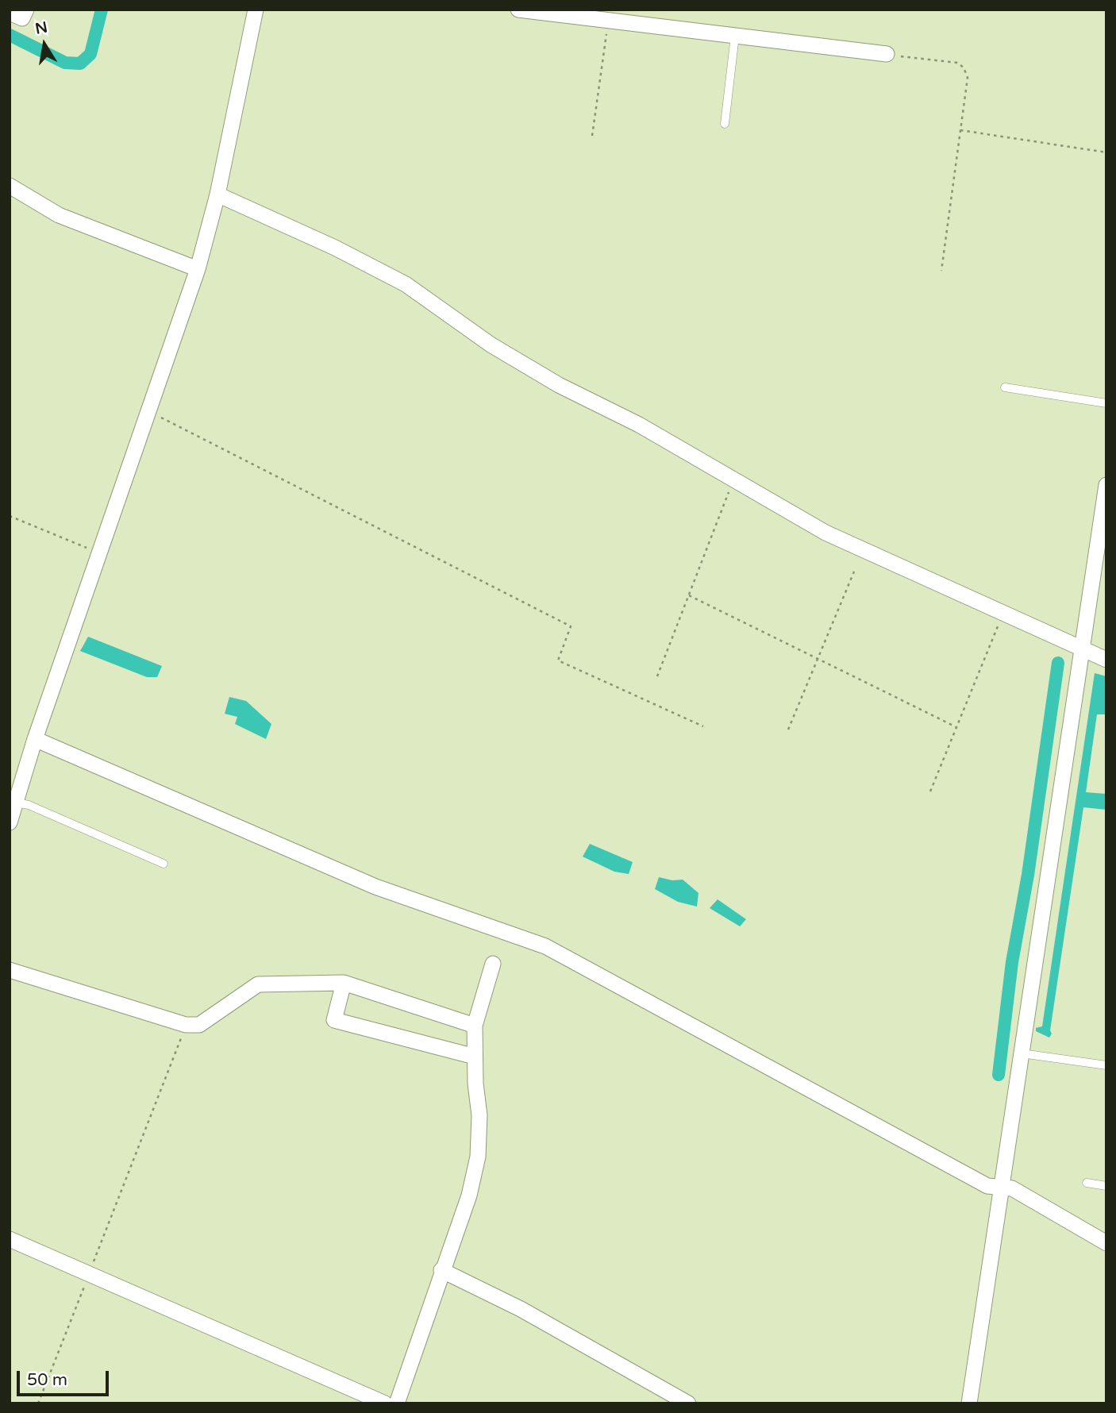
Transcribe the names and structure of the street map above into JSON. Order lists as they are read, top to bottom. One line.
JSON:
{"scale_bar":"50 m","north":"top"}
